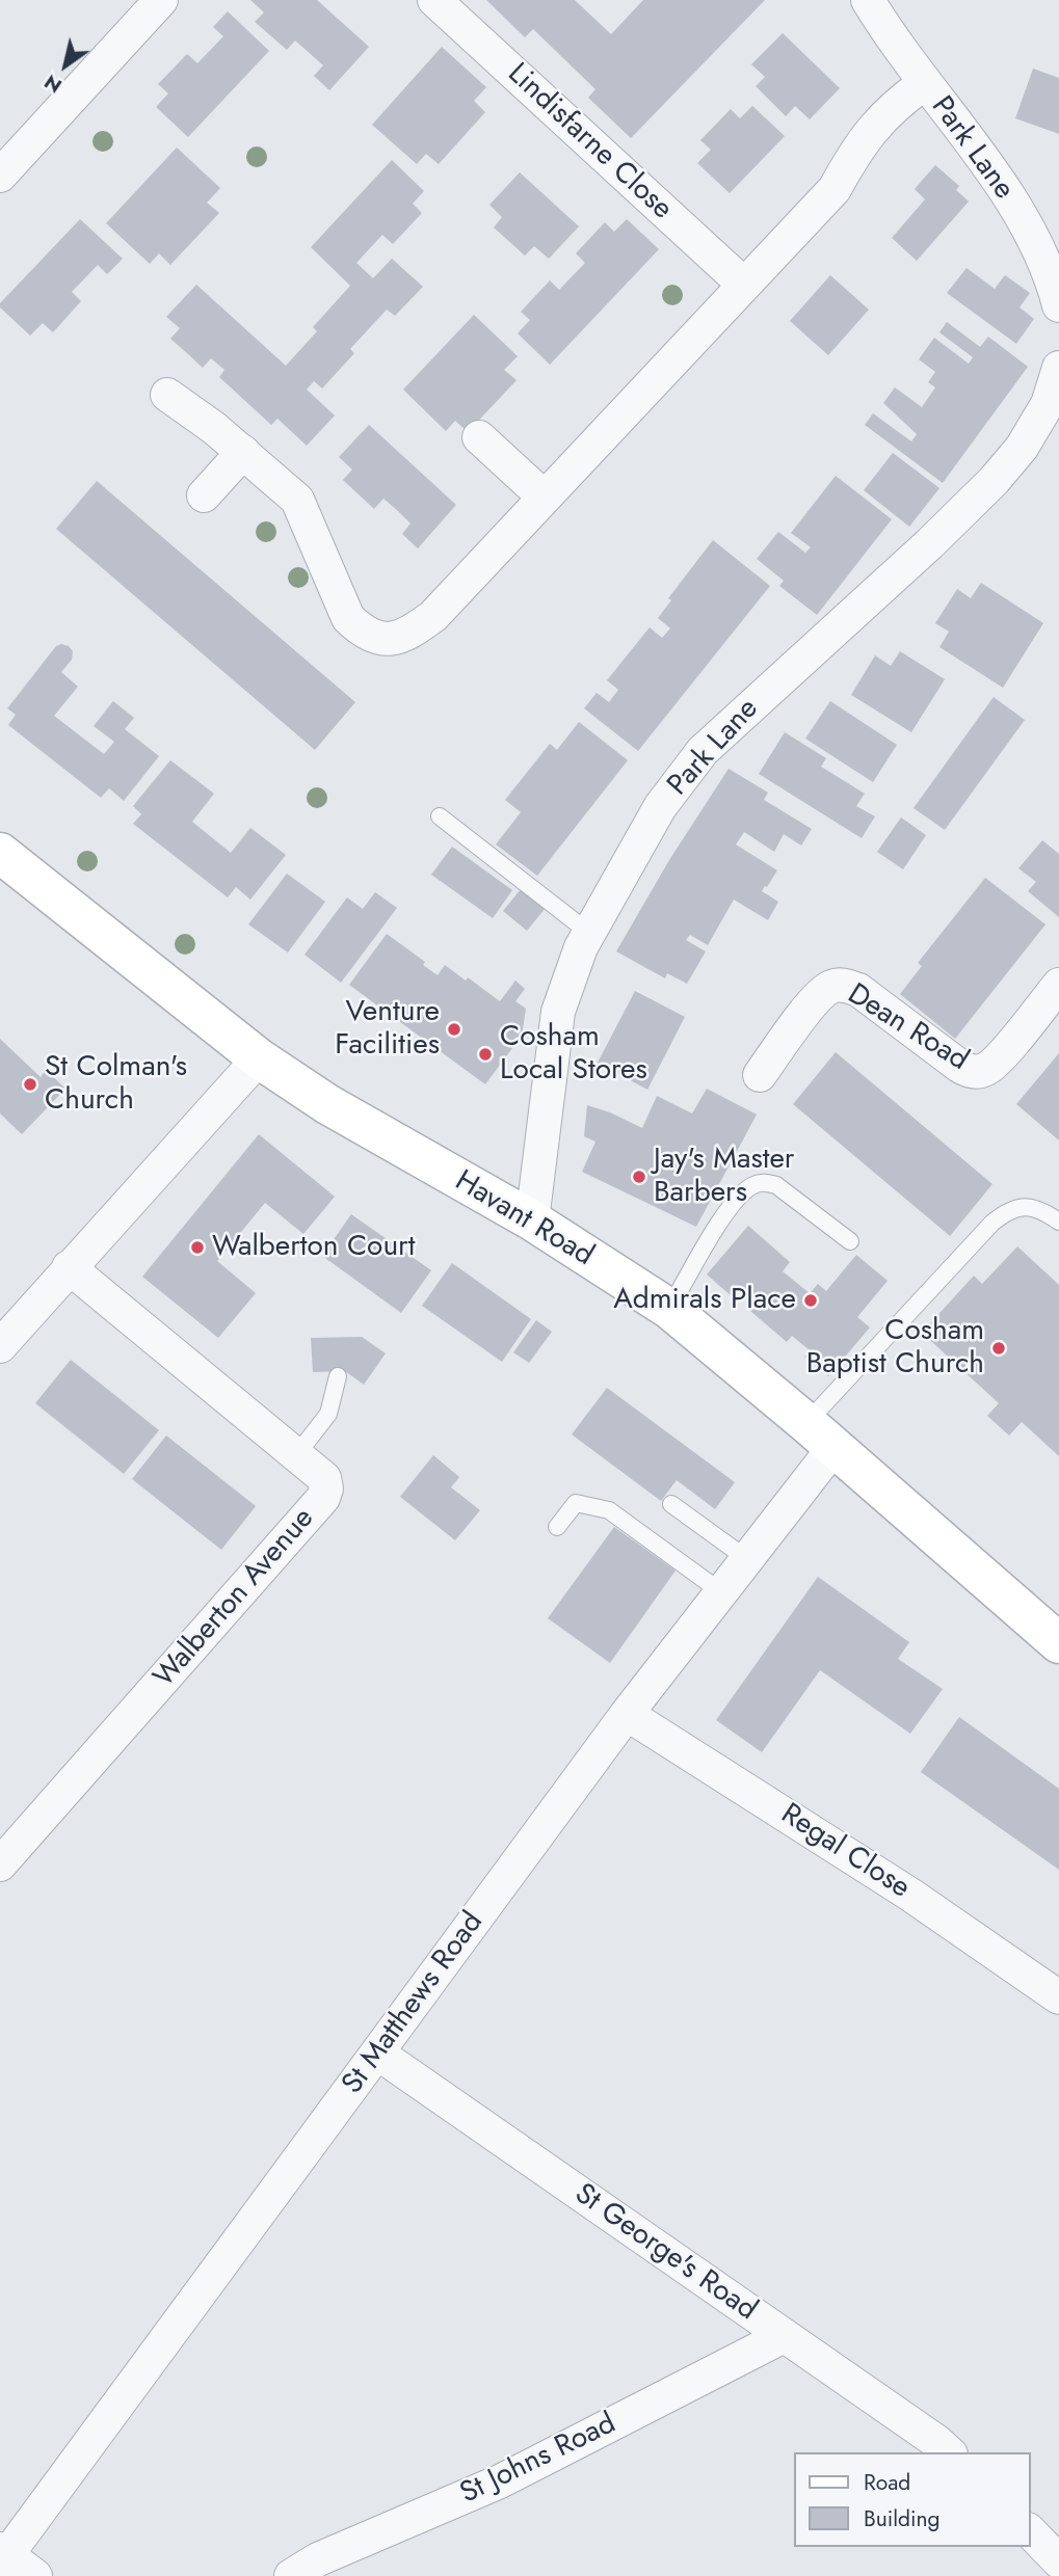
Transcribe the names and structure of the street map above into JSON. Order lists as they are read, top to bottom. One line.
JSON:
{"streets":{"street":["Lindisfarne Close","Park Lane","Dean Road","Havant Road","Walberton Avenue","Regal Close","St Matthews Road","St George's Road","St Johns Road"]},"crossings":[["Park Lane","Havant Road"],["Havant Road","St Matthews Road"],["Regal Close","St Matthews Road"],["St Matthews Road","St George's Road"],["St George's Road","St Johns Road"]],"places":["Venture Facilities","Cosham Local Stores","St Colman's Church","Jay's Master Barbers","Walberton Court","Admirals Place","Cosham Baptist Church"],"legend":["Road","Building"],"north":"bottom left"}
